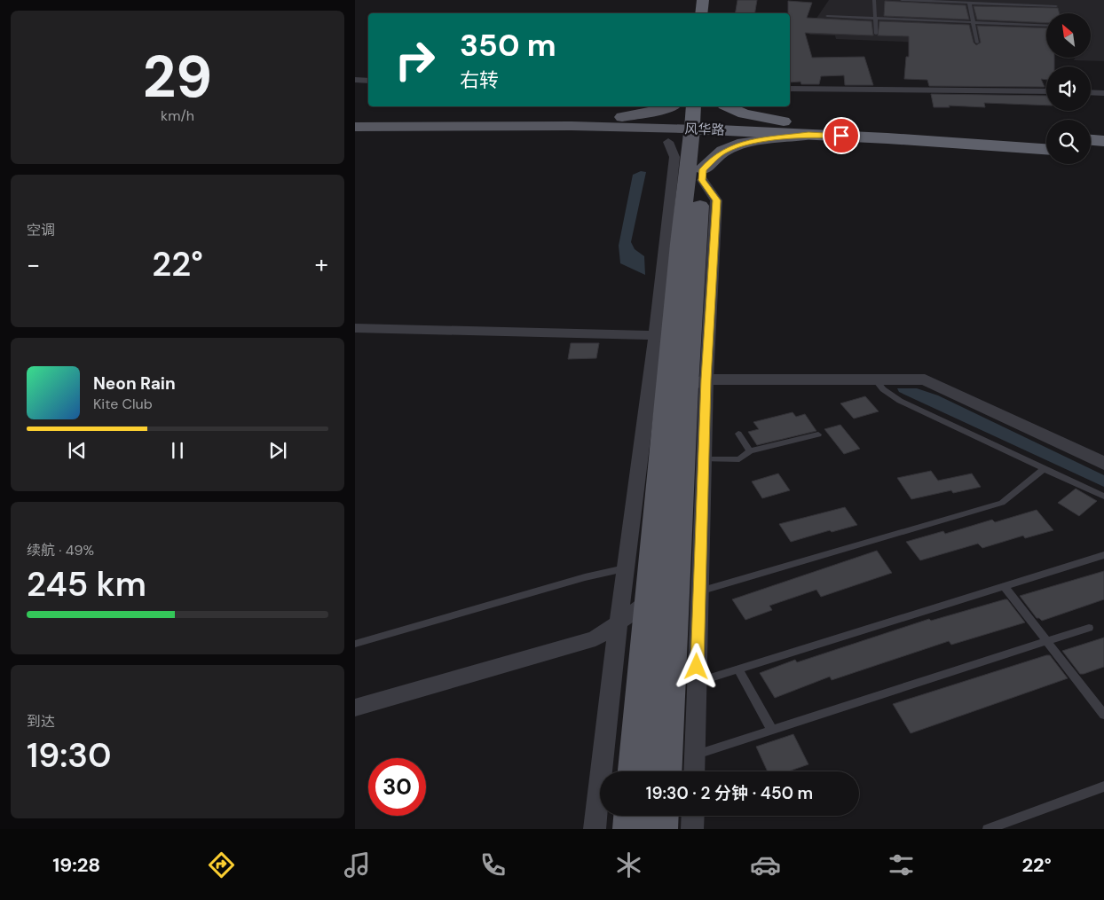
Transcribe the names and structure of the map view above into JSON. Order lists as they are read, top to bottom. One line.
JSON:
{"streets":{"highway":["风华路"]},"north":"top left","page":{"tile":[["29","km/h"],"空调",["续航 · 49%","245 km"],["到达","19:30"]],"turn":["350 m","右转"],"heat":["−","22°","+"],"song":["Neon Rain","Kite Club"],"limit":"30","trip":"19:30 · 2 分钟 · 450 m","tabs":["19:28","22°"]}}
